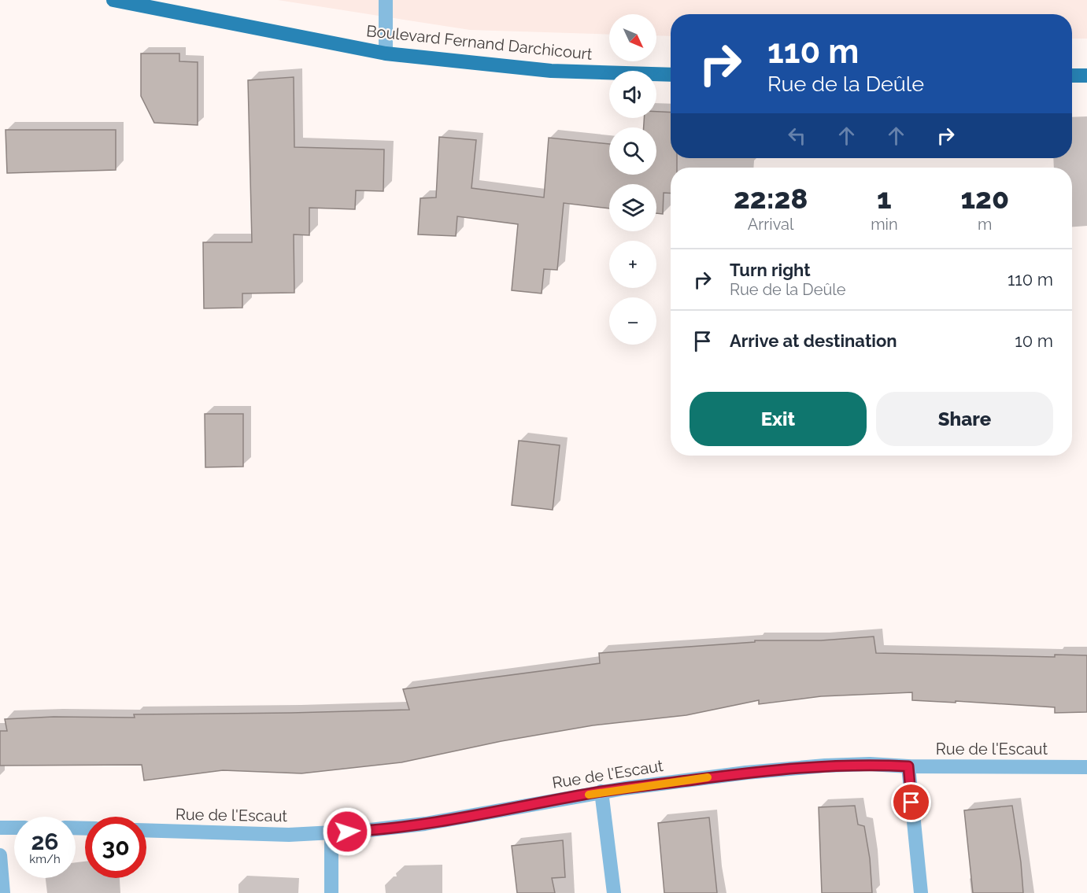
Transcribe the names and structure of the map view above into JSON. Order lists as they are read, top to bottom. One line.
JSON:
{"streets":{"main road":["Boulevard Fernand Darchicourt"],"street":["Rue de l'Escaut"]},"north":"bottom right","page":{"map_buttons":["+","−"],"turn":["110 m","Rue de la Deûle"],"eta":["22:28","Arrival","1","min","120","m"],"list":[{"name":"Turn right","note":"Rue de la Deûle","value":"110 m"},{"name":"Arrive at destination","value":"10 m"}],"buttons":["Exit","Share"],"speed":"26 km/h","limit":"30"}}
